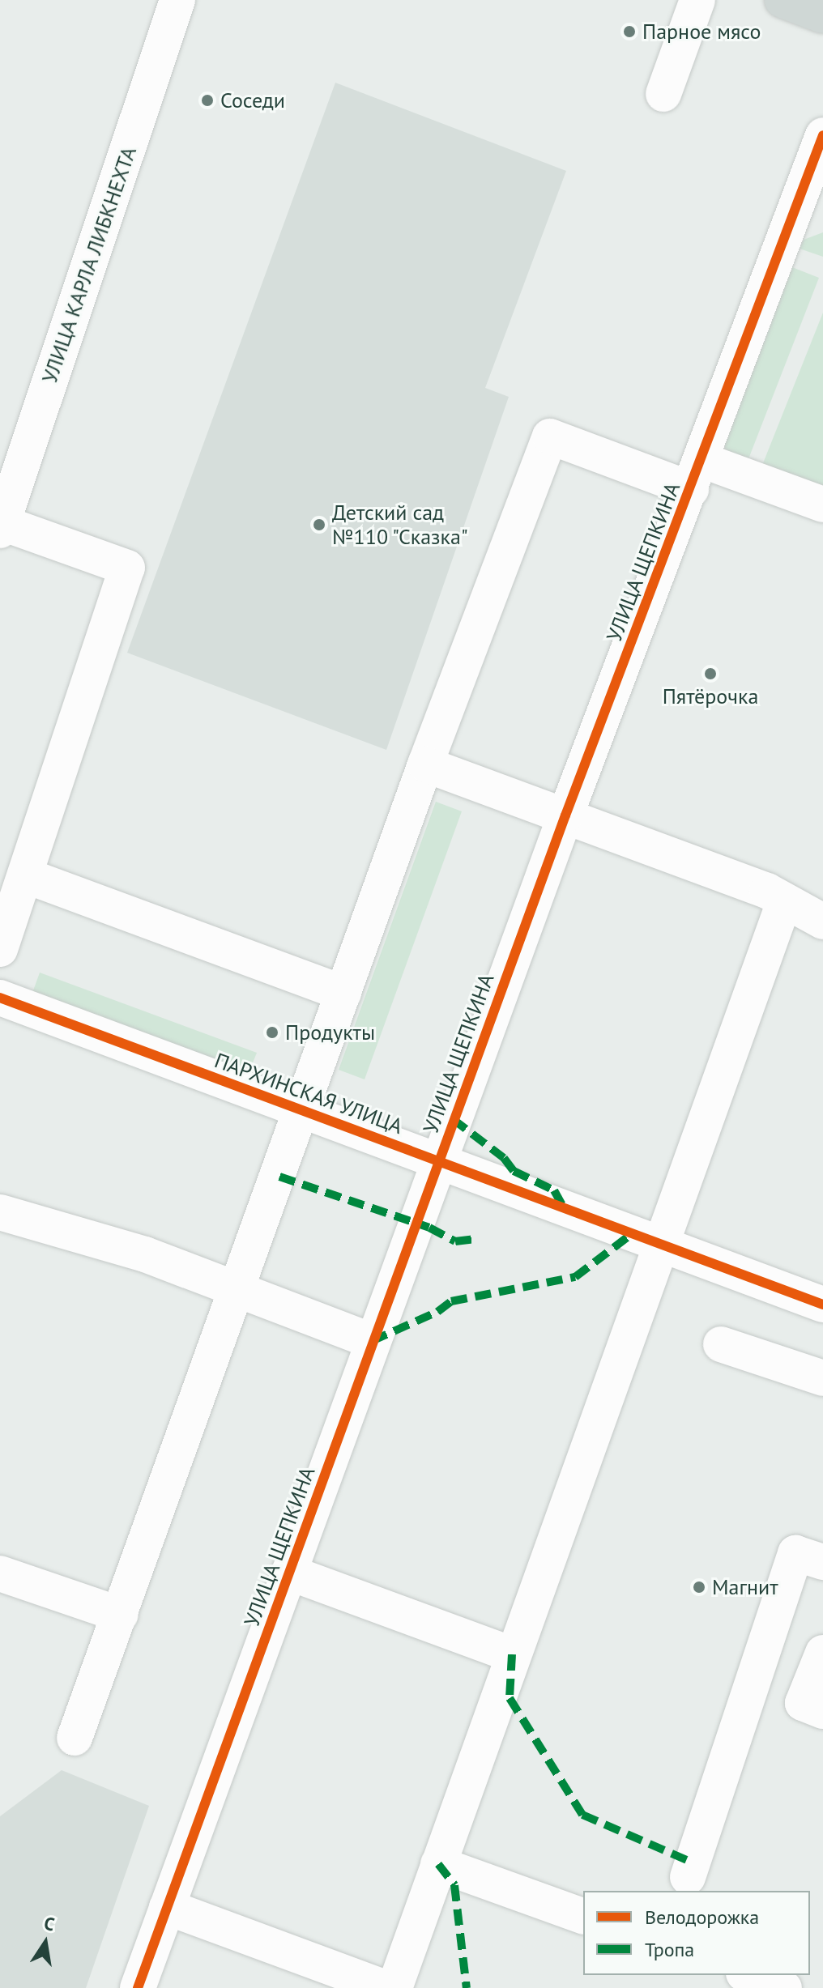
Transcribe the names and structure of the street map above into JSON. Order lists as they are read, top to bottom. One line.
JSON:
{"streets":{"street":["УЛИЦА КАРЛА ЛИБКНЕХТА","УЛИЦА ЩЕПКИНА","ПАРХИНСКАЯ УЛИЦА"]},"crossings":[["УЛИЦА ЩЕПКИНА","ПАРХИНСКАЯ УЛИЦА"]],"places":["Парное мясо","Соседи","Детский сад №110 \"Сказка\"","Пятёрочка","Продукты","Магнит"],"legend":["Велодорожка","Тропа"],"north":"top"}
